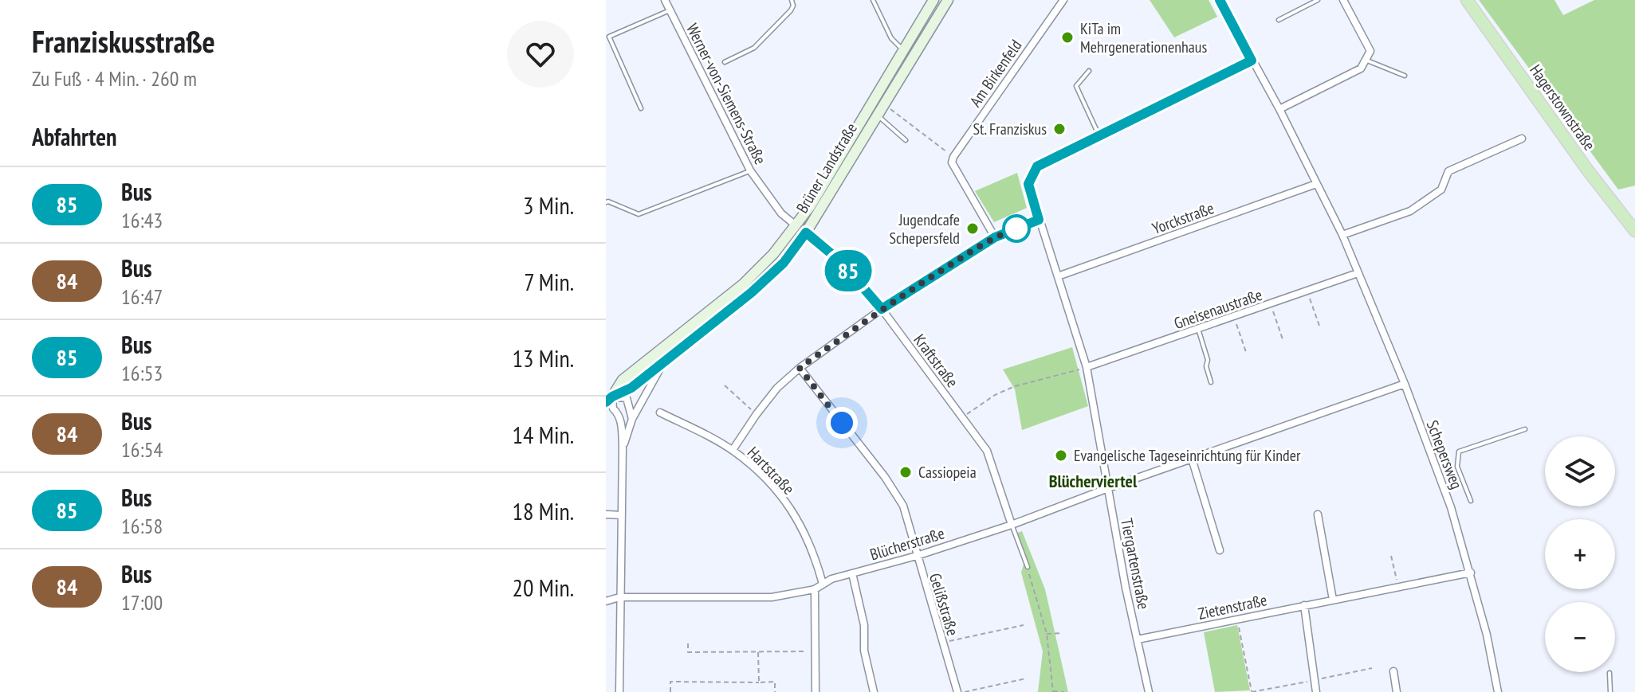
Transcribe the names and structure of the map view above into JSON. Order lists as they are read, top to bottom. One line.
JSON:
{"streets":{"main road":["Hagerstownstraße","Brüner Landstraße"],"street":["Am Birkenfeld","Werner-von-Siemens-Straße","Yorckstraße","Gneisenaustraße","Kraftstraße","Schepersweg","Hartstraße","Blücherstraße","Tiergartenstraße","Gelißstraße","Zietenstraße"]},"crossings":[["Werner-von-Siemens-Straße","Brüner Landstraße"],["Brüner Landstraße","Kraftstraße"],["Yorckstraße","Schepersweg"],["Yorckstraße","Tiergartenstraße"],["Gneisenaustraße","Schepersweg"],["Gneisenaustraße","Tiergartenstraße"],["Kraftstraße","Blücherstraße"],["Schepersweg","Blücherstraße"],["Schepersweg","Tiergartenstraße"],["Schepersweg","Zietenstraße"],["Hartstraße","Blücherstraße"],["Blücherstraße","Tiergartenstraße"],["Blücherstraße","Gelißstraße"],["Tiergartenstraße","Zietenstraße"]],"districts":["Blücherviertel"],"places":["KiTa im Mehrgenerationenhaus","St. Franziskus","Jugendcafe Schepersfeld","Evangelische Tageseinrichtung für Kinder","Cassiopeia"],"lines":["bus line 85"],"page":{"heading":[["Franziskusstraße","Zu Fuß · 4 Min. · 260 m"],"Abfahrten"],"on_map":"85","list":[{"mark":"85","name":"Bus","note":"16:43","value":"3 Min."},{"mark":"84","name":"Bus","note":"16:47","value":"7 Min."},{"mark":"85","name":"Bus","note":"16:53","value":"13 Min."},{"mark":"84","name":"Bus","note":"16:54","value":"14 Min."},{"mark":"85","name":"Bus","note":"16:58","value":"18 Min."},{"mark":"84","name":"Bus","note":"17:00","value":"20 Min."}],"map_buttons":["+","−"]}}
